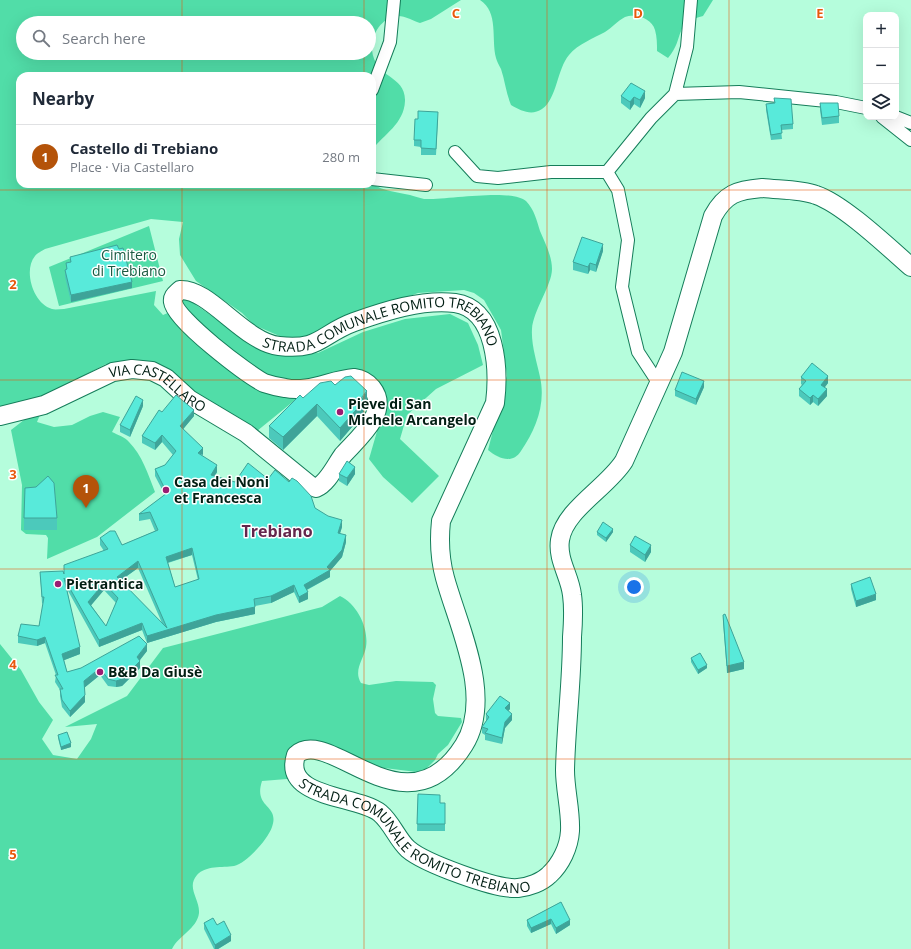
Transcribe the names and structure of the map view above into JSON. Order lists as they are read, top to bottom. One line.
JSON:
{"streets":{"street":["STRADA COMUNALE ROMITO TREBIANO","VIA CASTELLARO"]},"crossings":[["STRADA COMUNALE ROMITO TREBIANO","VIA CASTELLARO"]],"districts":["Trebiano"],"parks":["Cimitero di Trebiano"],"places":["Pieve di San Michele Arcangelo","Casa dei Noni et Francesca","Pietrantica","B&B Da Giusè"],"page":{"map_buttons":["+","−"],"search":"Search here","heading":"Nearby","list":[{"mark":"1","name":"Castello di Trebiano","note":"Place · Via Castellaro","value":"280 m"}],"pins":"1"},"grid":{"columns":["C","D","E"],"rows":["2","3","4","5"]}}
